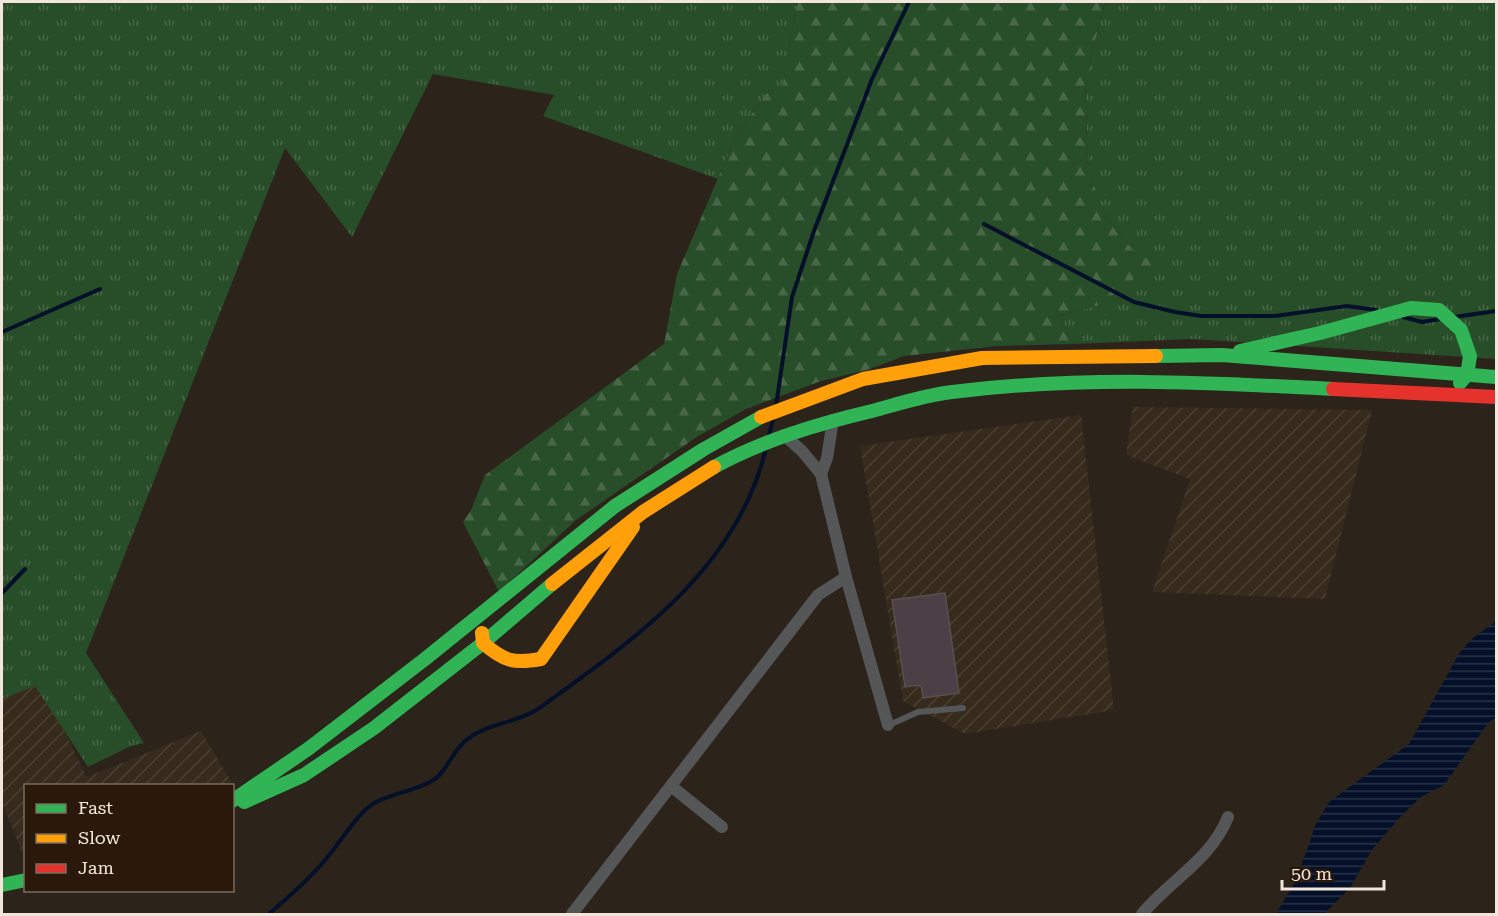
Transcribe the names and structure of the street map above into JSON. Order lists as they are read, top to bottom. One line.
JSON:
{"legend":["Fast","Slow","Jam"],"scale_bar":"50 m"}
